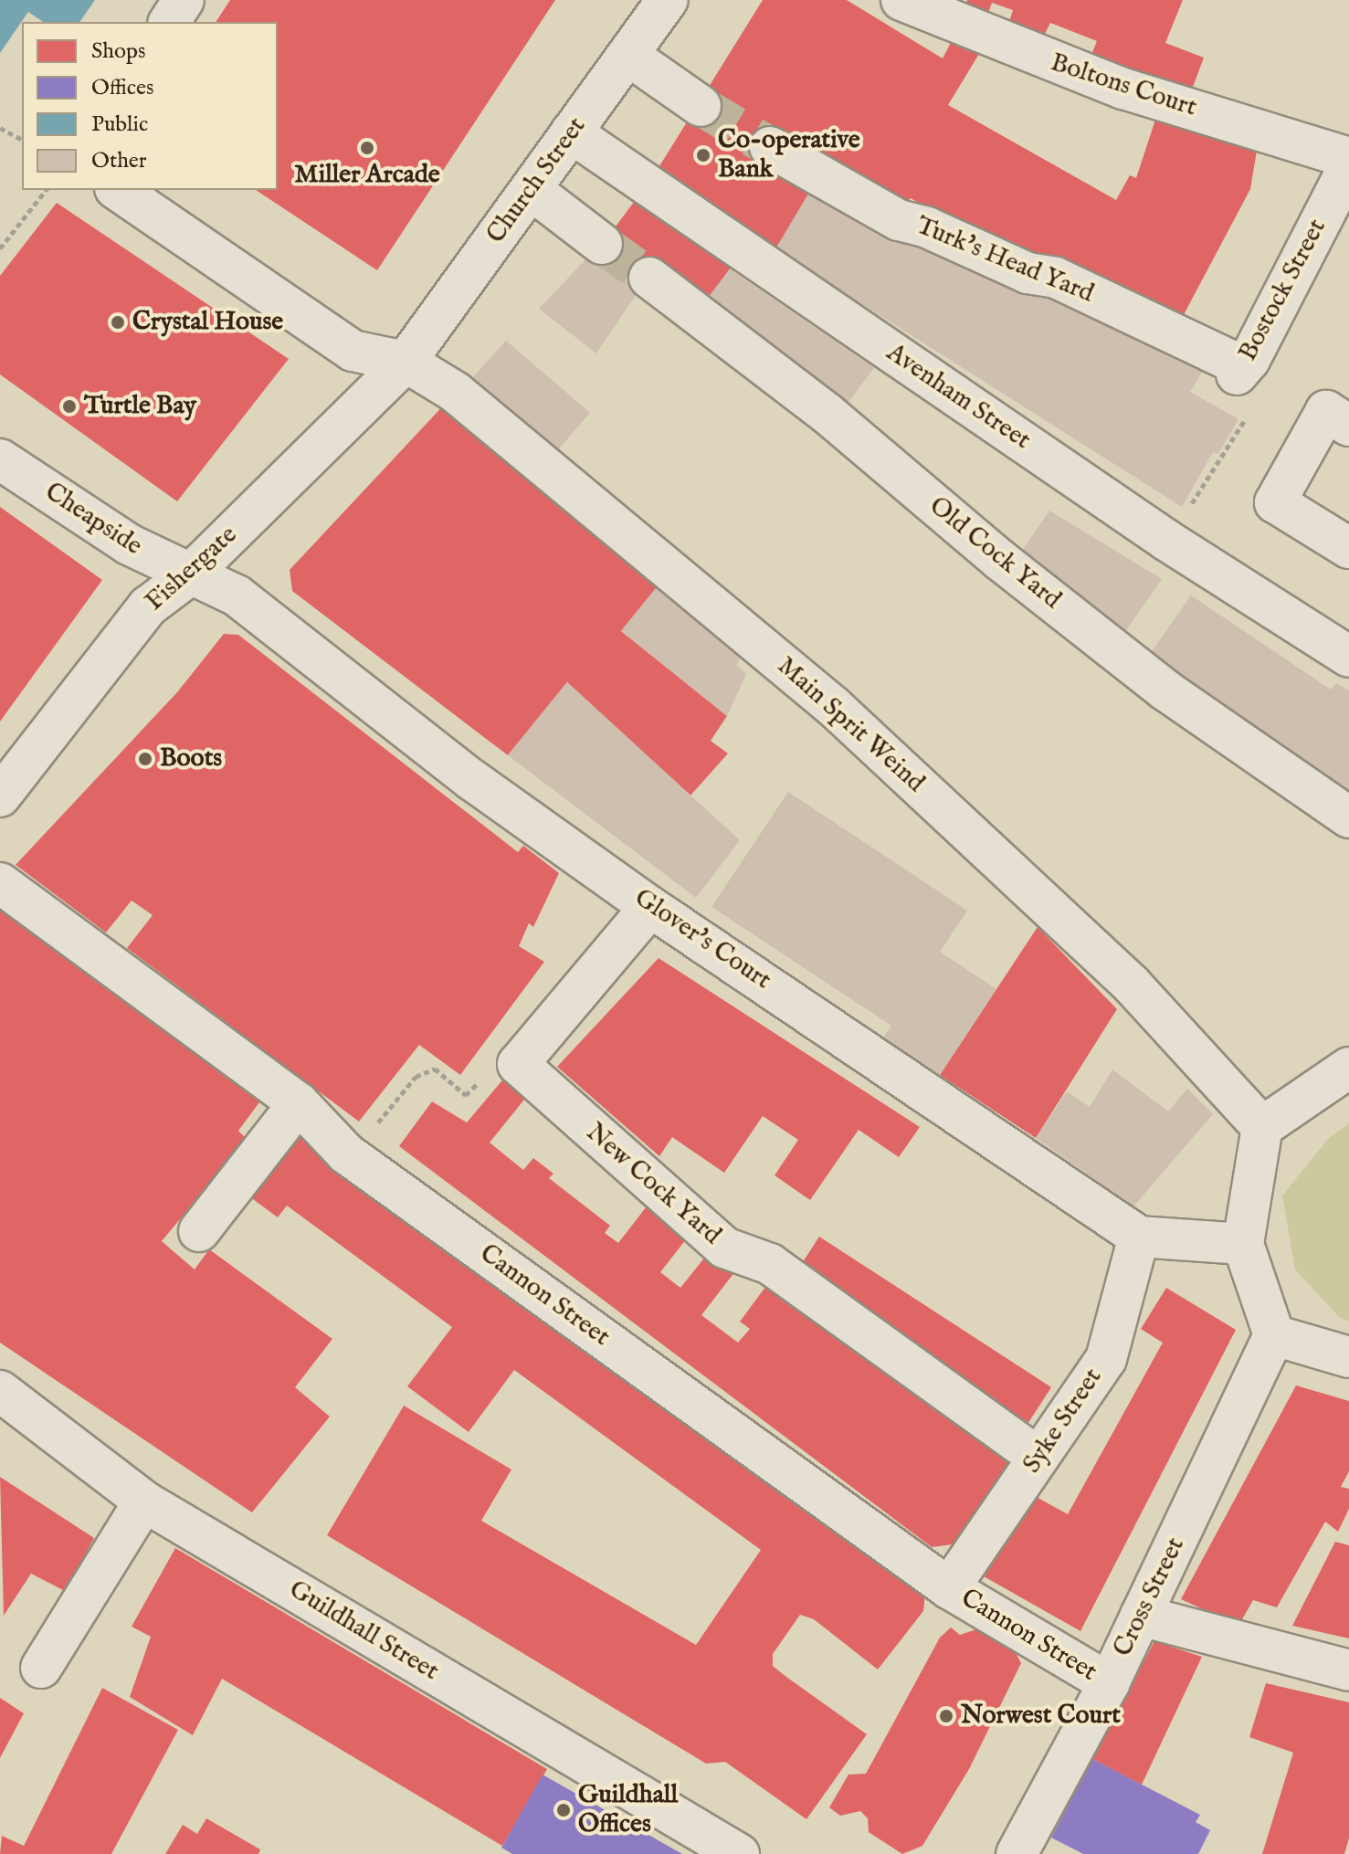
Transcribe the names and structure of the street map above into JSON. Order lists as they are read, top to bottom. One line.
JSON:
{"streets":{"street":["Boltons Court","Church Street","Turk's Head Yard","Bostock Street","Avenham Street","Cheapside","Old Cock Yard","Fishergate","Main Sprit Weind","Glover's Court","New Cock Yard","Cannon Street","Syke Street","Cross Street","Guildhall Street"]},"crossings":[["Church Street","Avenham Street"],["Church Street","Fishergate"],["Church Street","Main Sprit Weind"],["Turk's Head Yard","Bostock Street"],["Cheapside","Fishergate"],["Cheapside","Glover's Court"],["Fishergate","Main Sprit Weind"],["Fishergate","Glover's Court"],["Glover's Court","Syke Street"],["New Cock Yard","Syke Street"],["Cannon Street","Syke Street"],["Cannon Street","Cross Street"]],"places":["Miller Arcade","Co-operative Bank","Crystal House","Turtle Bay","Boots","Norwest Court","Guildhall Offices"],"legend":["Shops","Offices","Public","Other"]}
